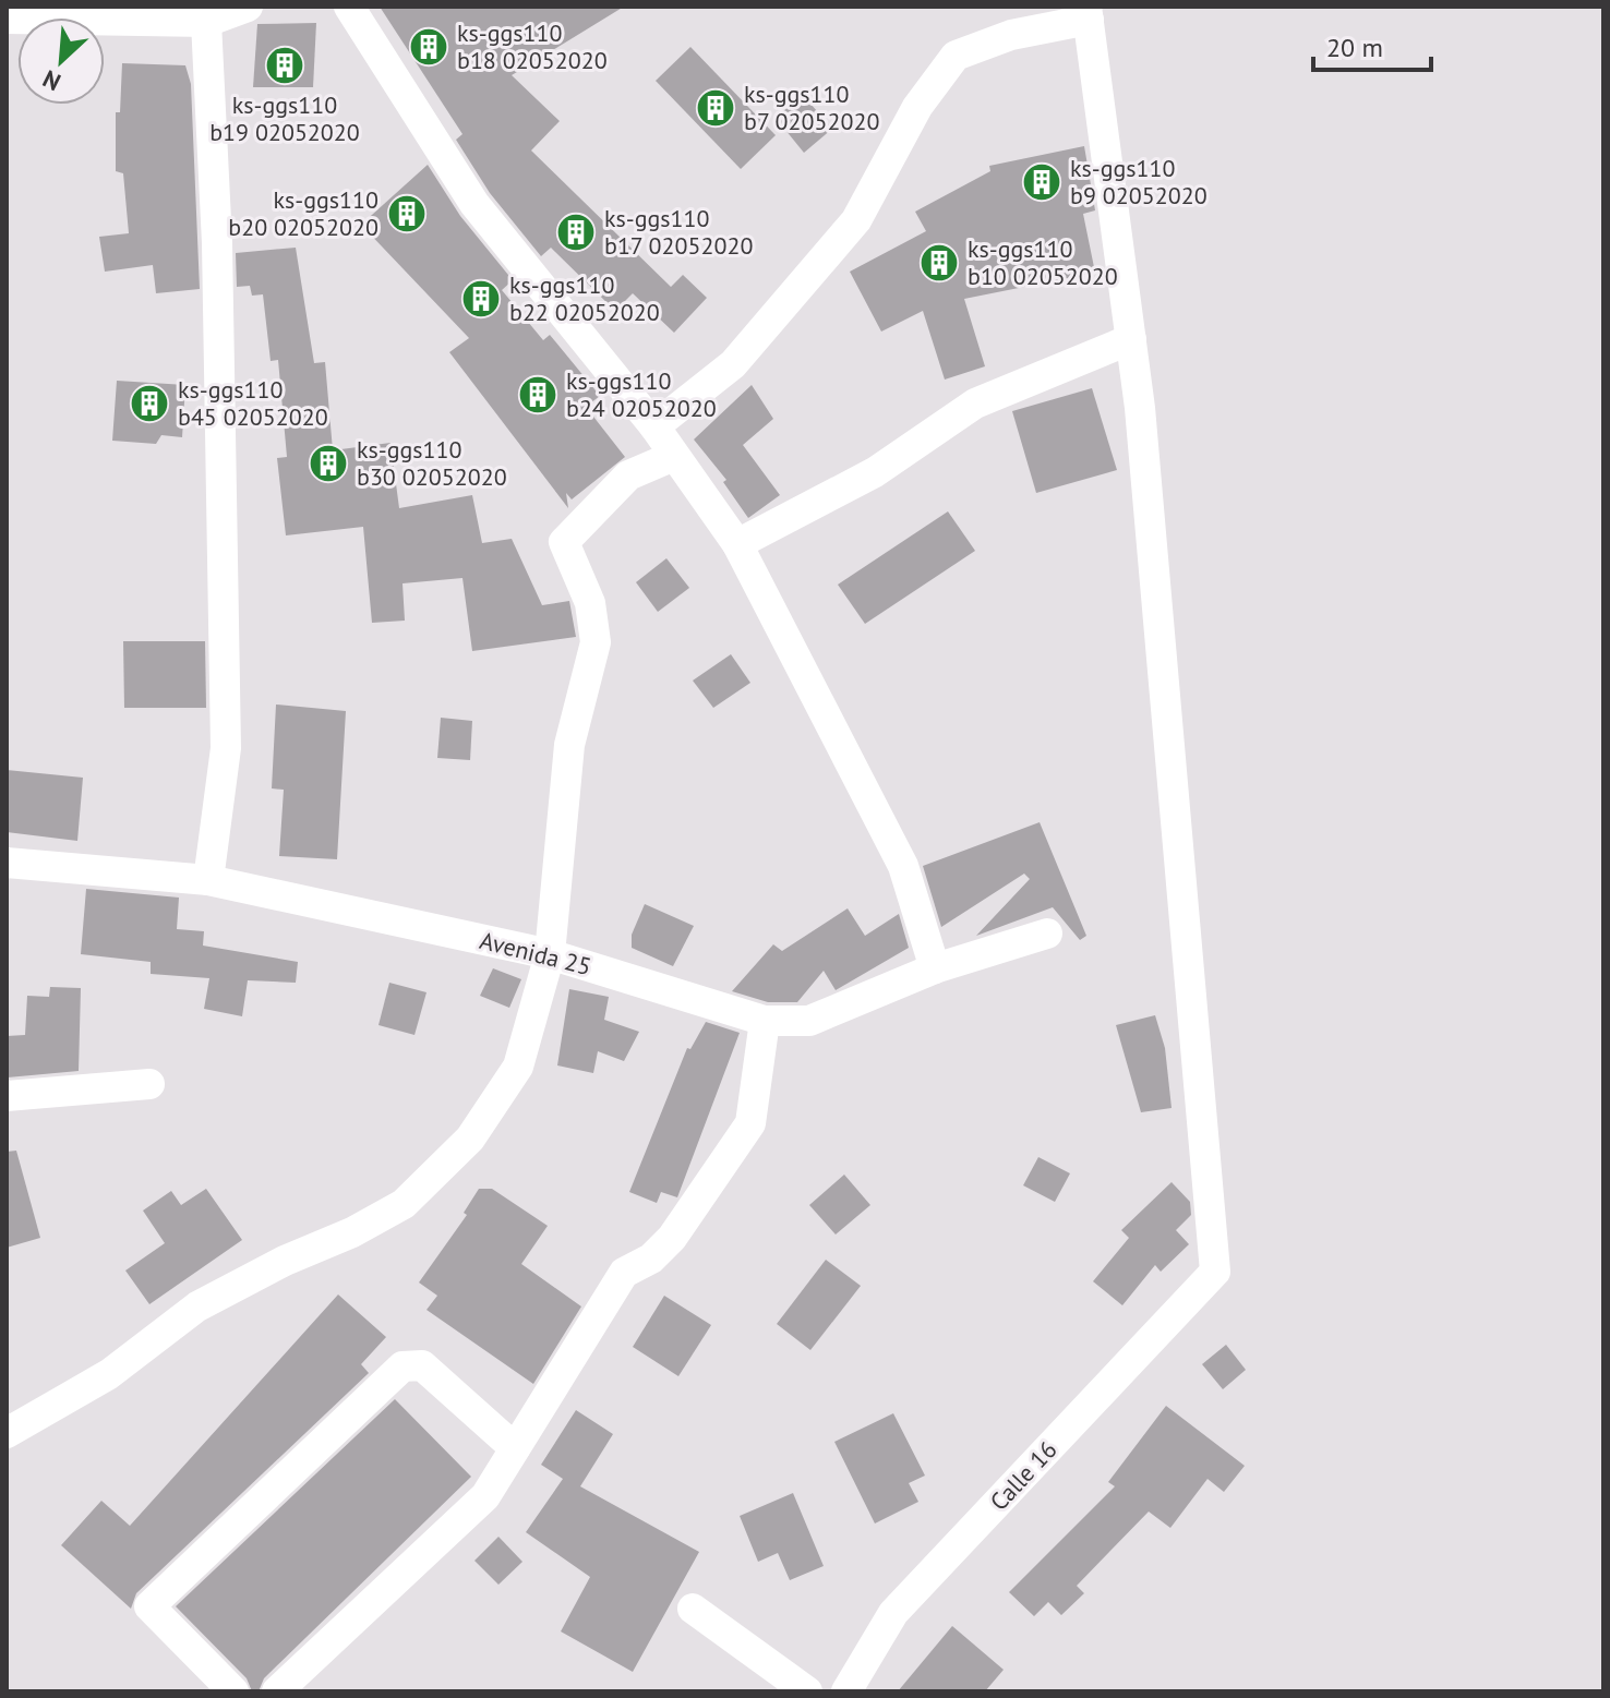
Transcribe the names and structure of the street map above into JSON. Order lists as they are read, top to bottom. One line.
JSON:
{"streets":{"street":["Avenida 25","Calle 16"]},"places":{"building":["ks-ggs110 b18 02052020","ks-ggs110 b19 02052020","ks-ggs110 b7 02052020","ks-ggs110 b9 02052020","ks-ggs110 b20 02052020","ks-ggs110 b17 02052020","ks-ggs110 b10 02052020","ks-ggs110 b22 02052020","ks-ggs110 b24 02052020","ks-ggs110 b45 02052020","ks-ggs110 b30 02052020"]},"scale_bar":"20 m","north":"bottom left"}
